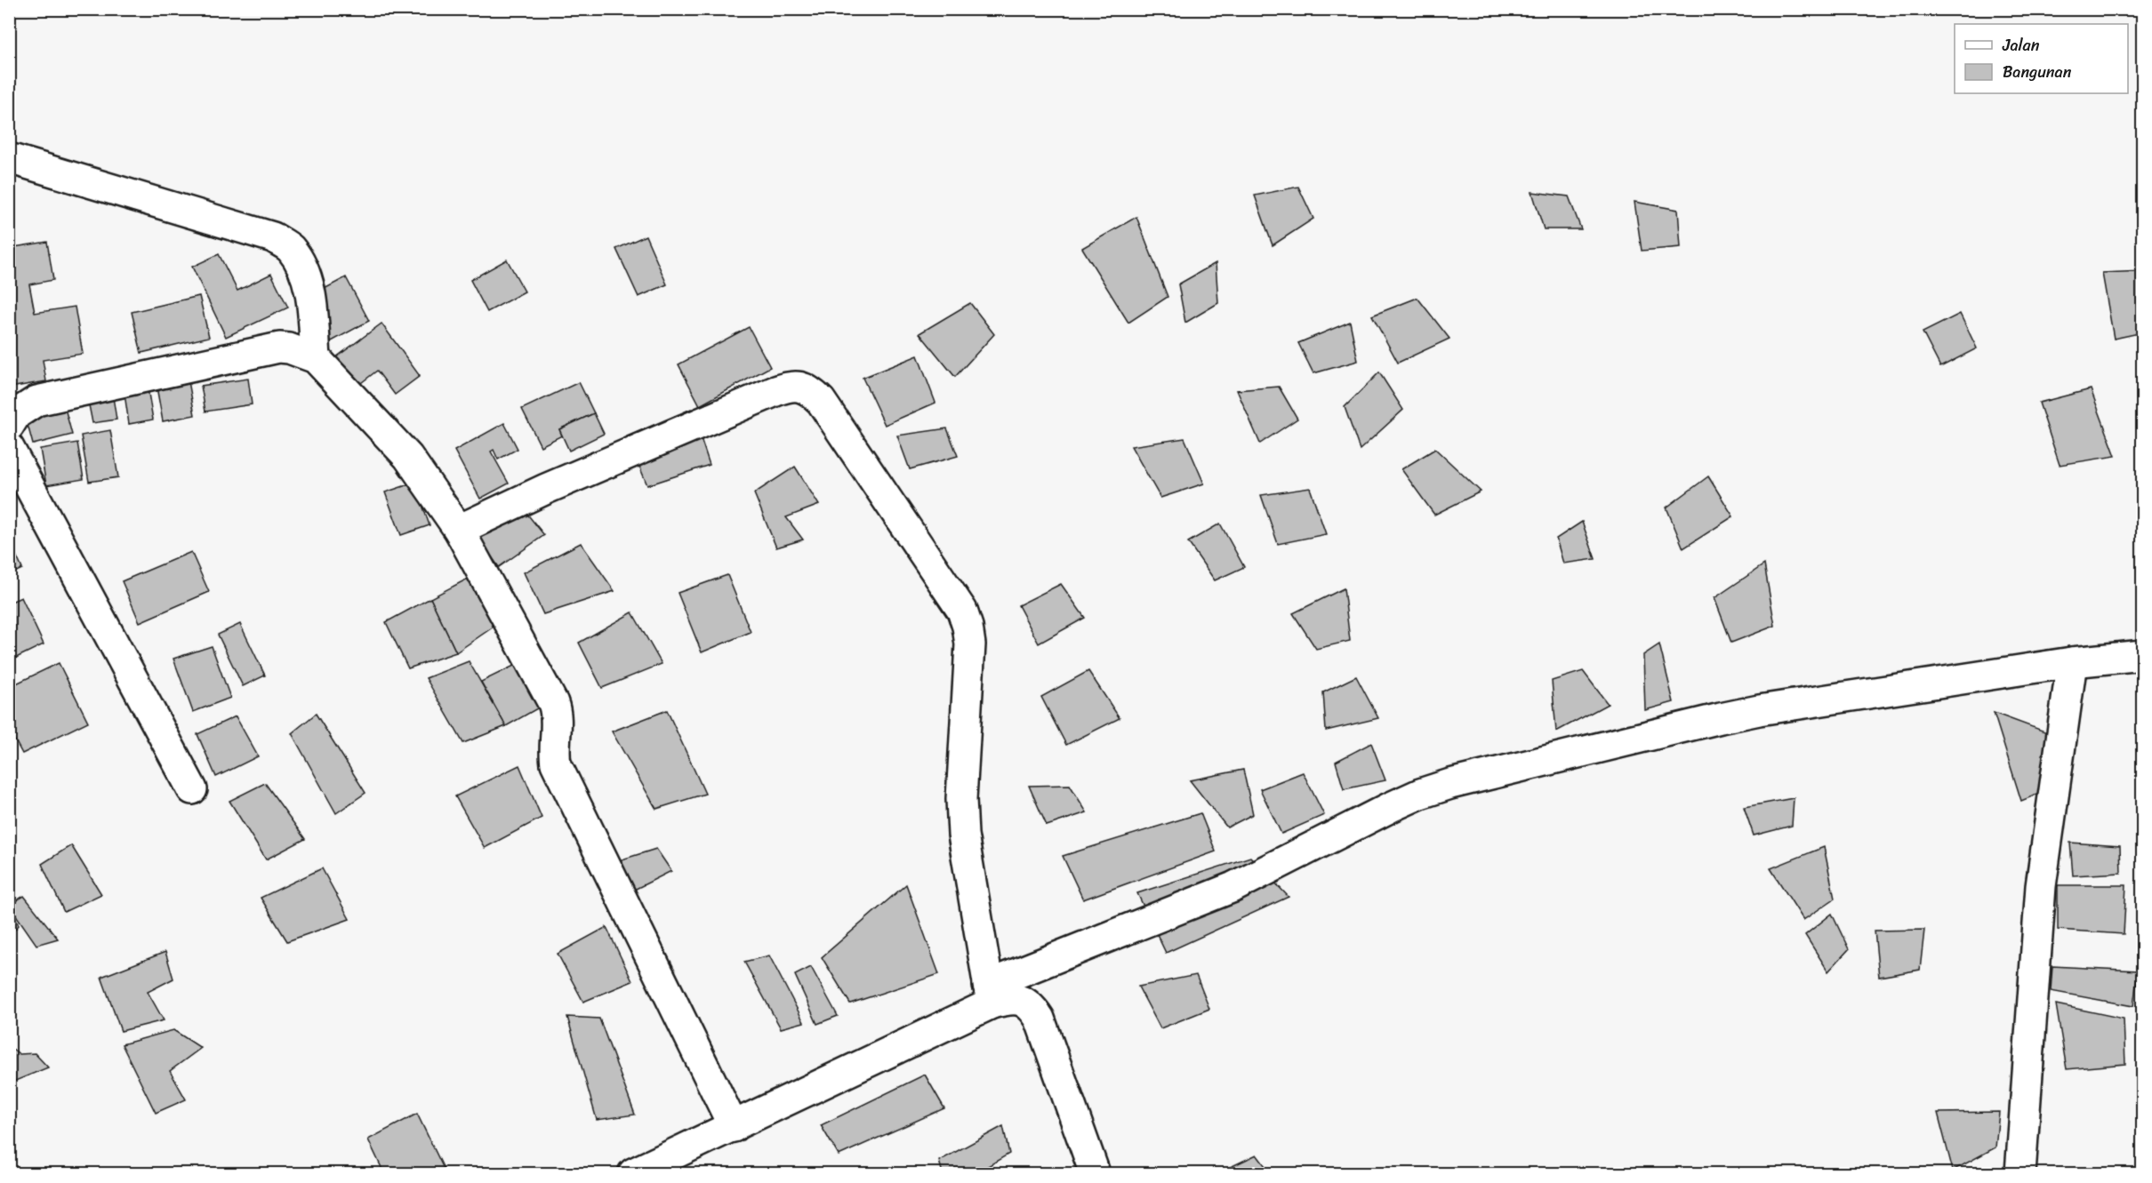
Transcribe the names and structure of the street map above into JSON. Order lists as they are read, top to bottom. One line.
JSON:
{"legend":["Jalan","Bangunan"]}
